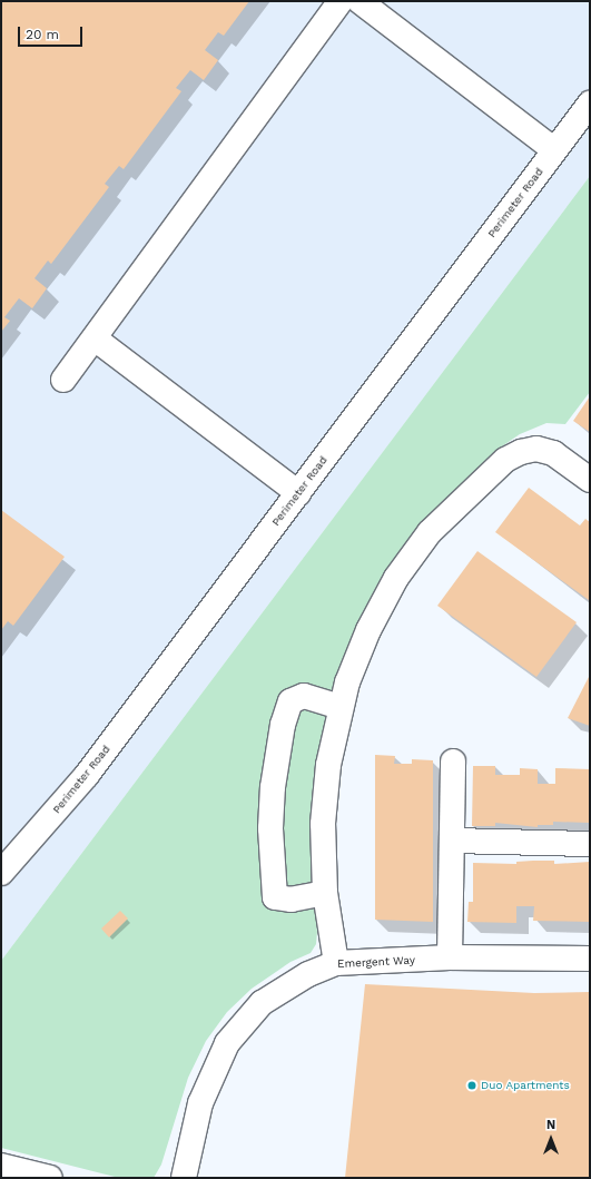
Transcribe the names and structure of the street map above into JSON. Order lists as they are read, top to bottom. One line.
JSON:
{"streets":{"street":["Perimeter Road","Emergent Way"]},"places":["Duo Apartments"],"scale_bar":"20 m","north":"top"}
